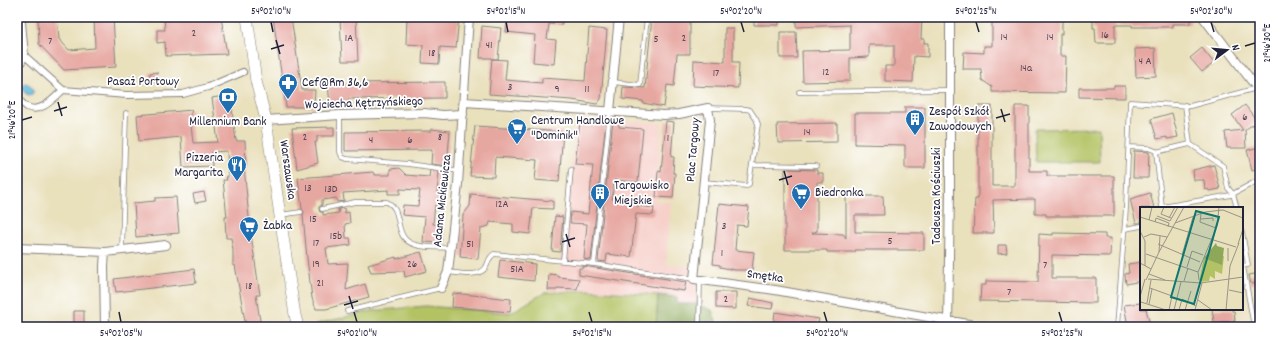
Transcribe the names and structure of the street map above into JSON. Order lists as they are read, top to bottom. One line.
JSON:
{"streets":{"street":["Pasaż Portowy","Wojciecha Kętrzyńskiego","Plac Targowy","Warszawska","Tadeusza Kościuszki","Adama Mickiewicza","Smętka"]},"crossings":[["Wojciecha Kętrzyńskiego","Warszawska"],["Wojciecha Kętrzyńskiego","Adama Mickiewicza"],["Plac Targowy","Smętka"],["Tadeusza Kościuszki","Smętka"],["Adama Mickiewicza","Smętka"]],"places":{"pharmacy":["Cef@Rm 36,6"],"bank":["Millennium Bank"],"building":["Zespół Szkół Zawodowych","Targowisko Miejskie"],"supermarket":["Centrum Handlowe \"Dominik\"","Biedronka","Żabka"],"restaurant":["Pizzeria Margarita"]},"house_numbers":["2","16","14","14","1A","2","5","7","41","18","4 A","14a","12","17","3","9","11","6","14","2","8","1","4","6","13","13D","12A","15","3","15b","5","17","51","1","19","26","7","51A","21","18","7","2"],"north":"right","coordinates":["54°02'10\"N","54°02'15\"N","54°02'20\"N","54°02'25\"N","54°02'30\"N","21°46'30\"E","21°46'20\"E","54°02'05\"N"]}
